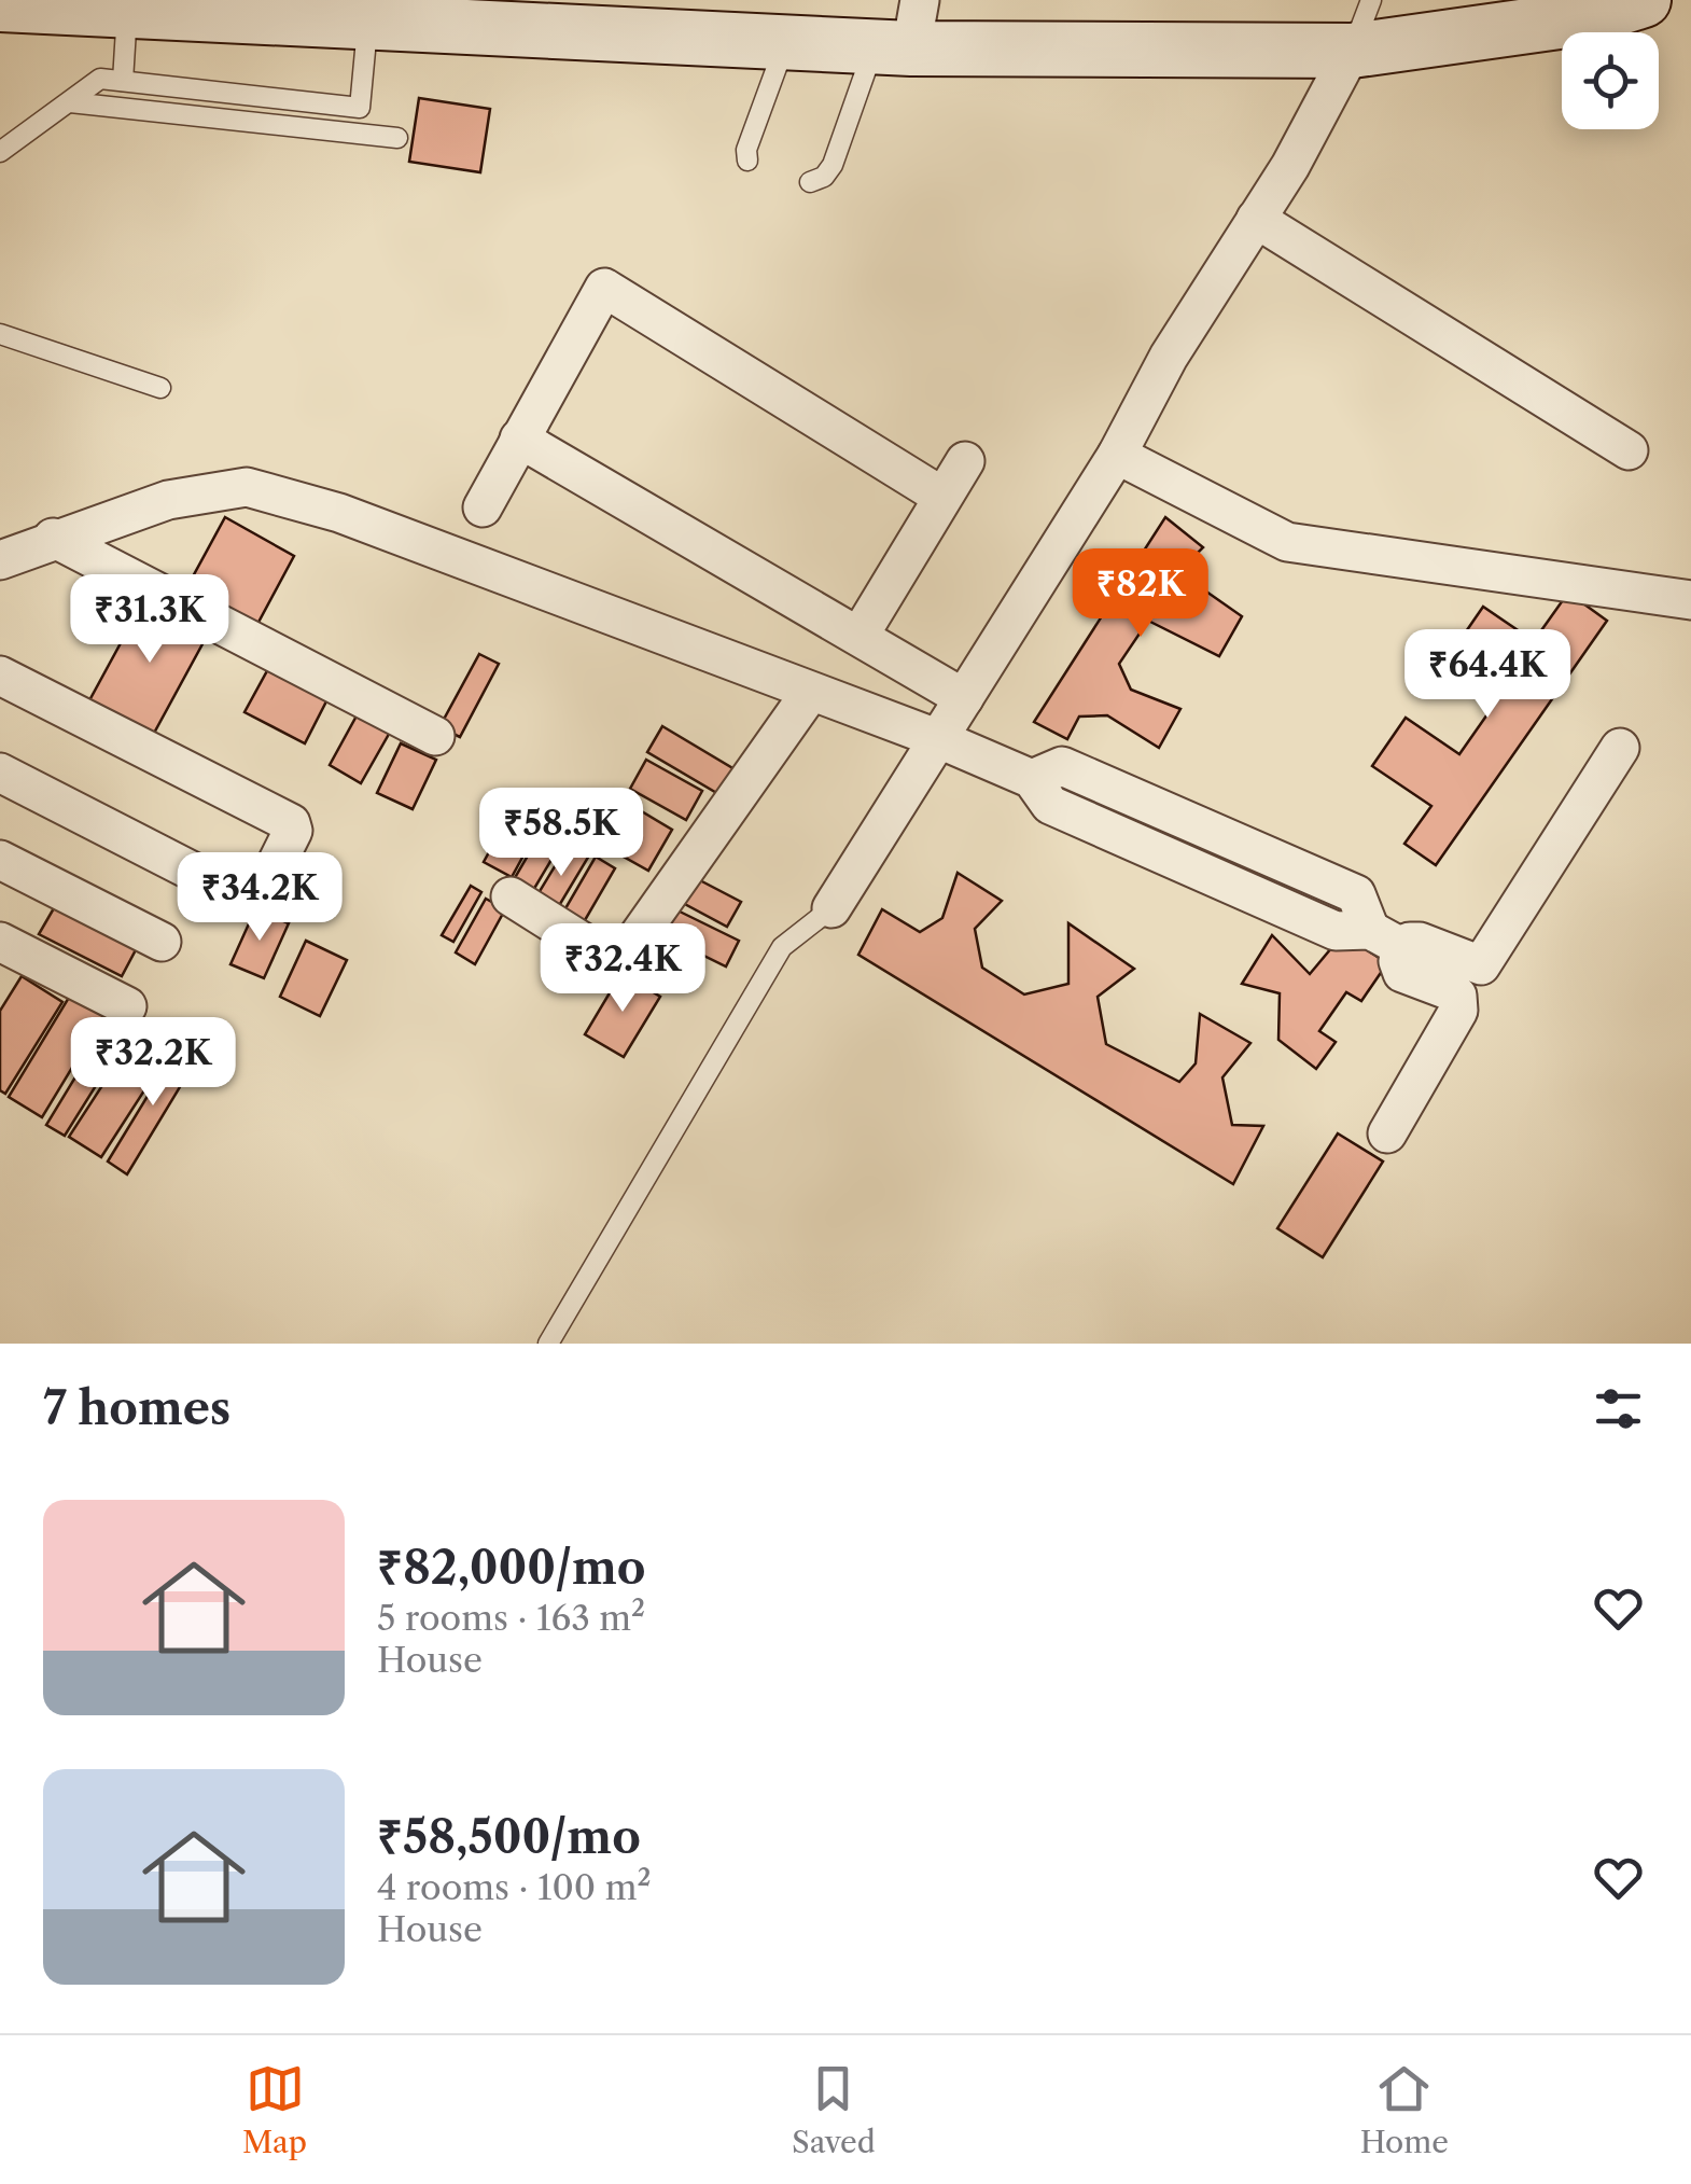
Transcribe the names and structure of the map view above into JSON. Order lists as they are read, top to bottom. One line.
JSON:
{"page":{"price":["₹82K","₹31.3K","₹64.4K","₹58.5K","₹34.2K","₹32.4K","₹32.2K"],"heading":"7 homes","list":[{"name":"₹82,000/mo","note":"5 rooms · 163 m² · House"},{"name":"₹58,500/mo","note":"4 rooms · 100 m² · House"}],"tabs":["Map","Saved","Home"]}}
